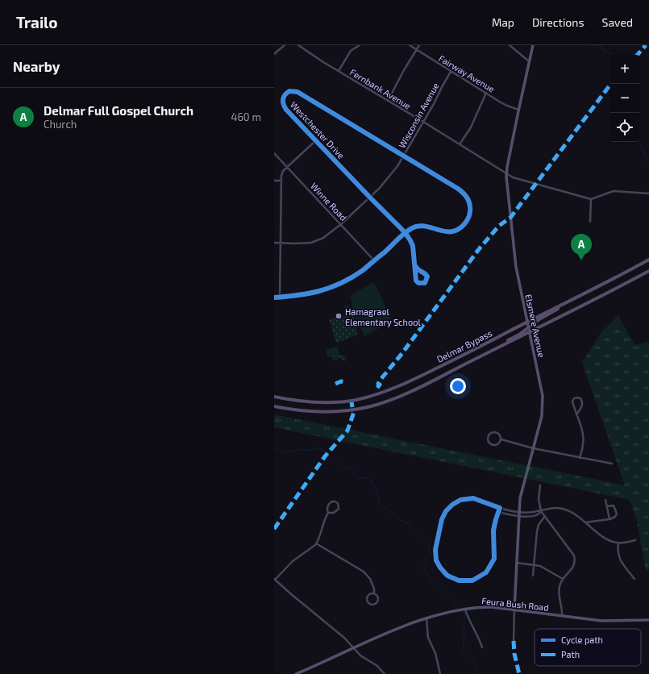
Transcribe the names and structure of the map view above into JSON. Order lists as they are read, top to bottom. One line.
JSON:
{"streets":{"main road":["Elsmere Avenue","Delmar Bypass","Feura Bush Road"],"street":["Fairway Avenue","Fernbank Avenue","Wisconsin Avenue","Westchester Drive","Winne Road"]},"crossings":[["Fairway Avenue","Wisconsin Avenue"],["Fairway Avenue","Elsmere Avenue"],["Fernbank Avenue","Wisconsin Avenue"],["Fernbank Avenue","Elsmere Avenue"],["Wisconsin Avenue","Westchester Drive"],["Wisconsin Avenue","Winne Road"],["Elsmere Avenue","Delmar Bypass"],["Elsmere Avenue","Feura Bush Road"]],"places":["Hamagrael Elementary School"],"legend":["Cycle path","Path"],"page":{"header":"Trailo","nav":["Map","Directions","Saved"],"heading":"Nearby","map_buttons":["+","−"],"list":[{"mark":"A","name":"Delmar Full Gospel Church","note":"Church","value":"460 m"}],"pins":"A"}}
